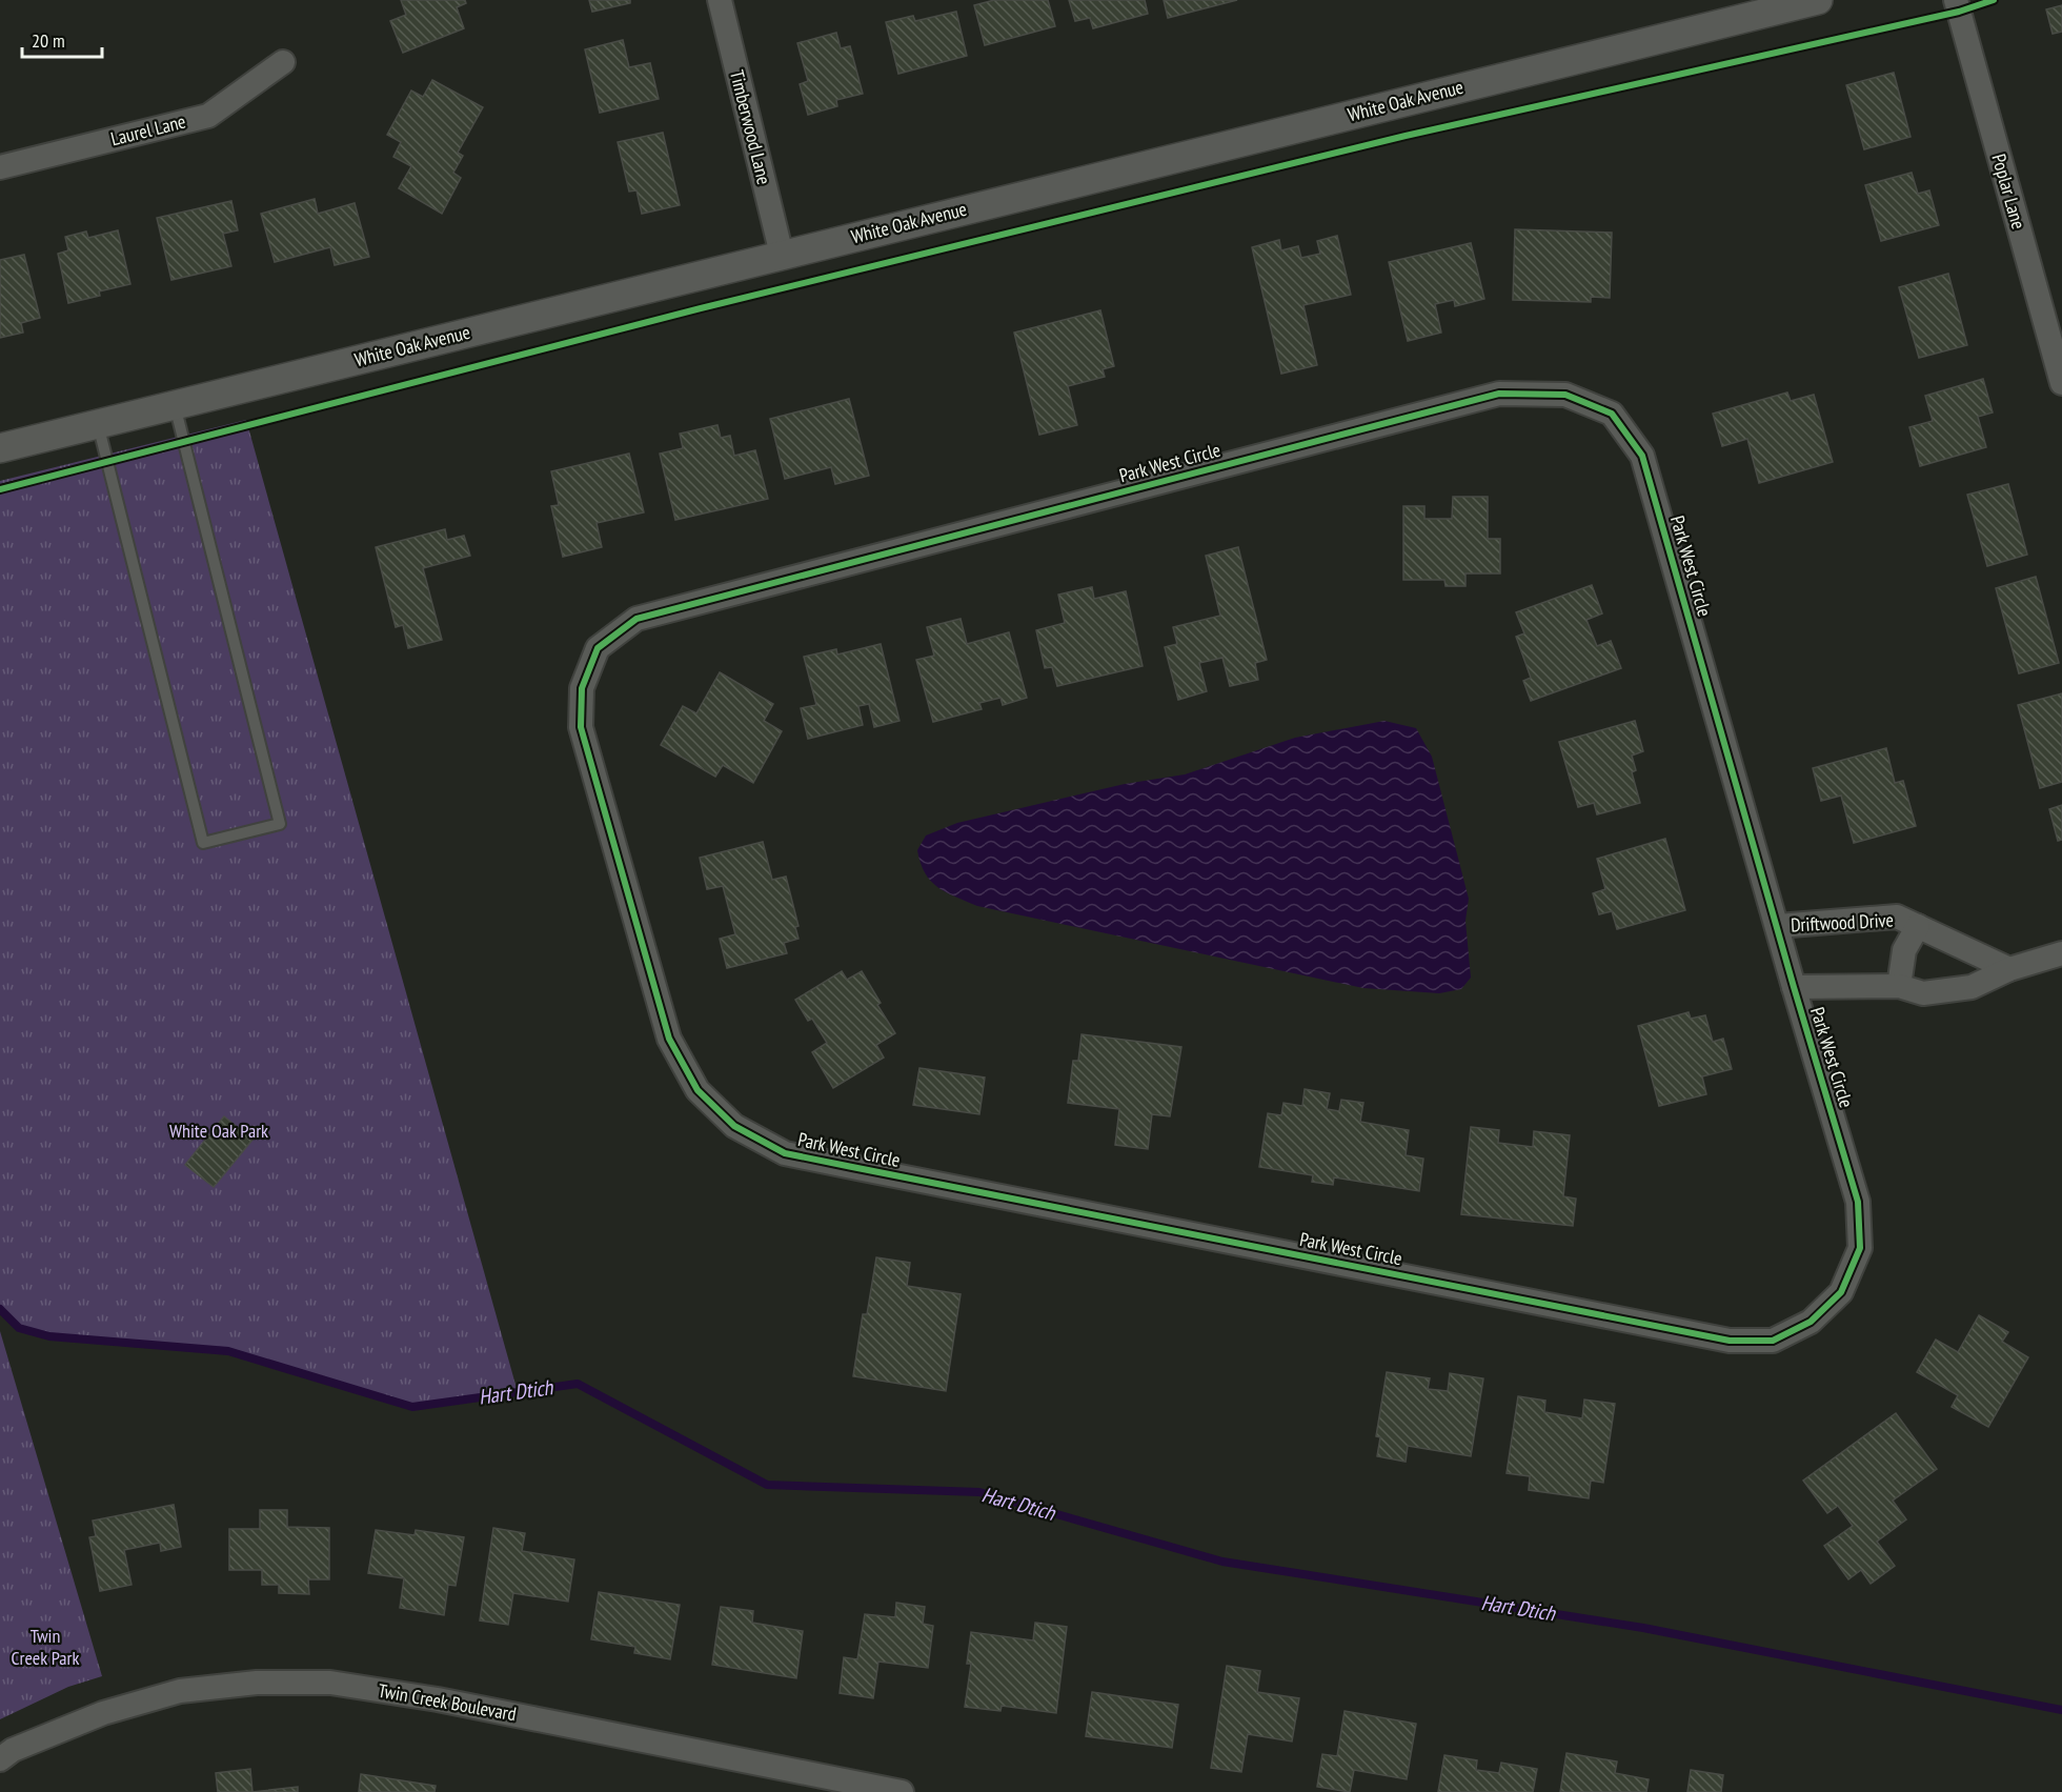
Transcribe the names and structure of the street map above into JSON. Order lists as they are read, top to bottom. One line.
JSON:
{"streets":{"street":["White Oak Avenue","Timberwood Lane","Laurel Lane","Poplar Lane","Park West Circle","Driftwood Drive","Twin Creek Boulevard"]},"crossings":[["White Oak Avenue","Timberwood Lane"],["Park West Circle","Driftwood Drive"]],"water":["Hart Dtich"],"parks":["White Oak Park","Twin Creek Park"],"scale_bar":"20 m"}
